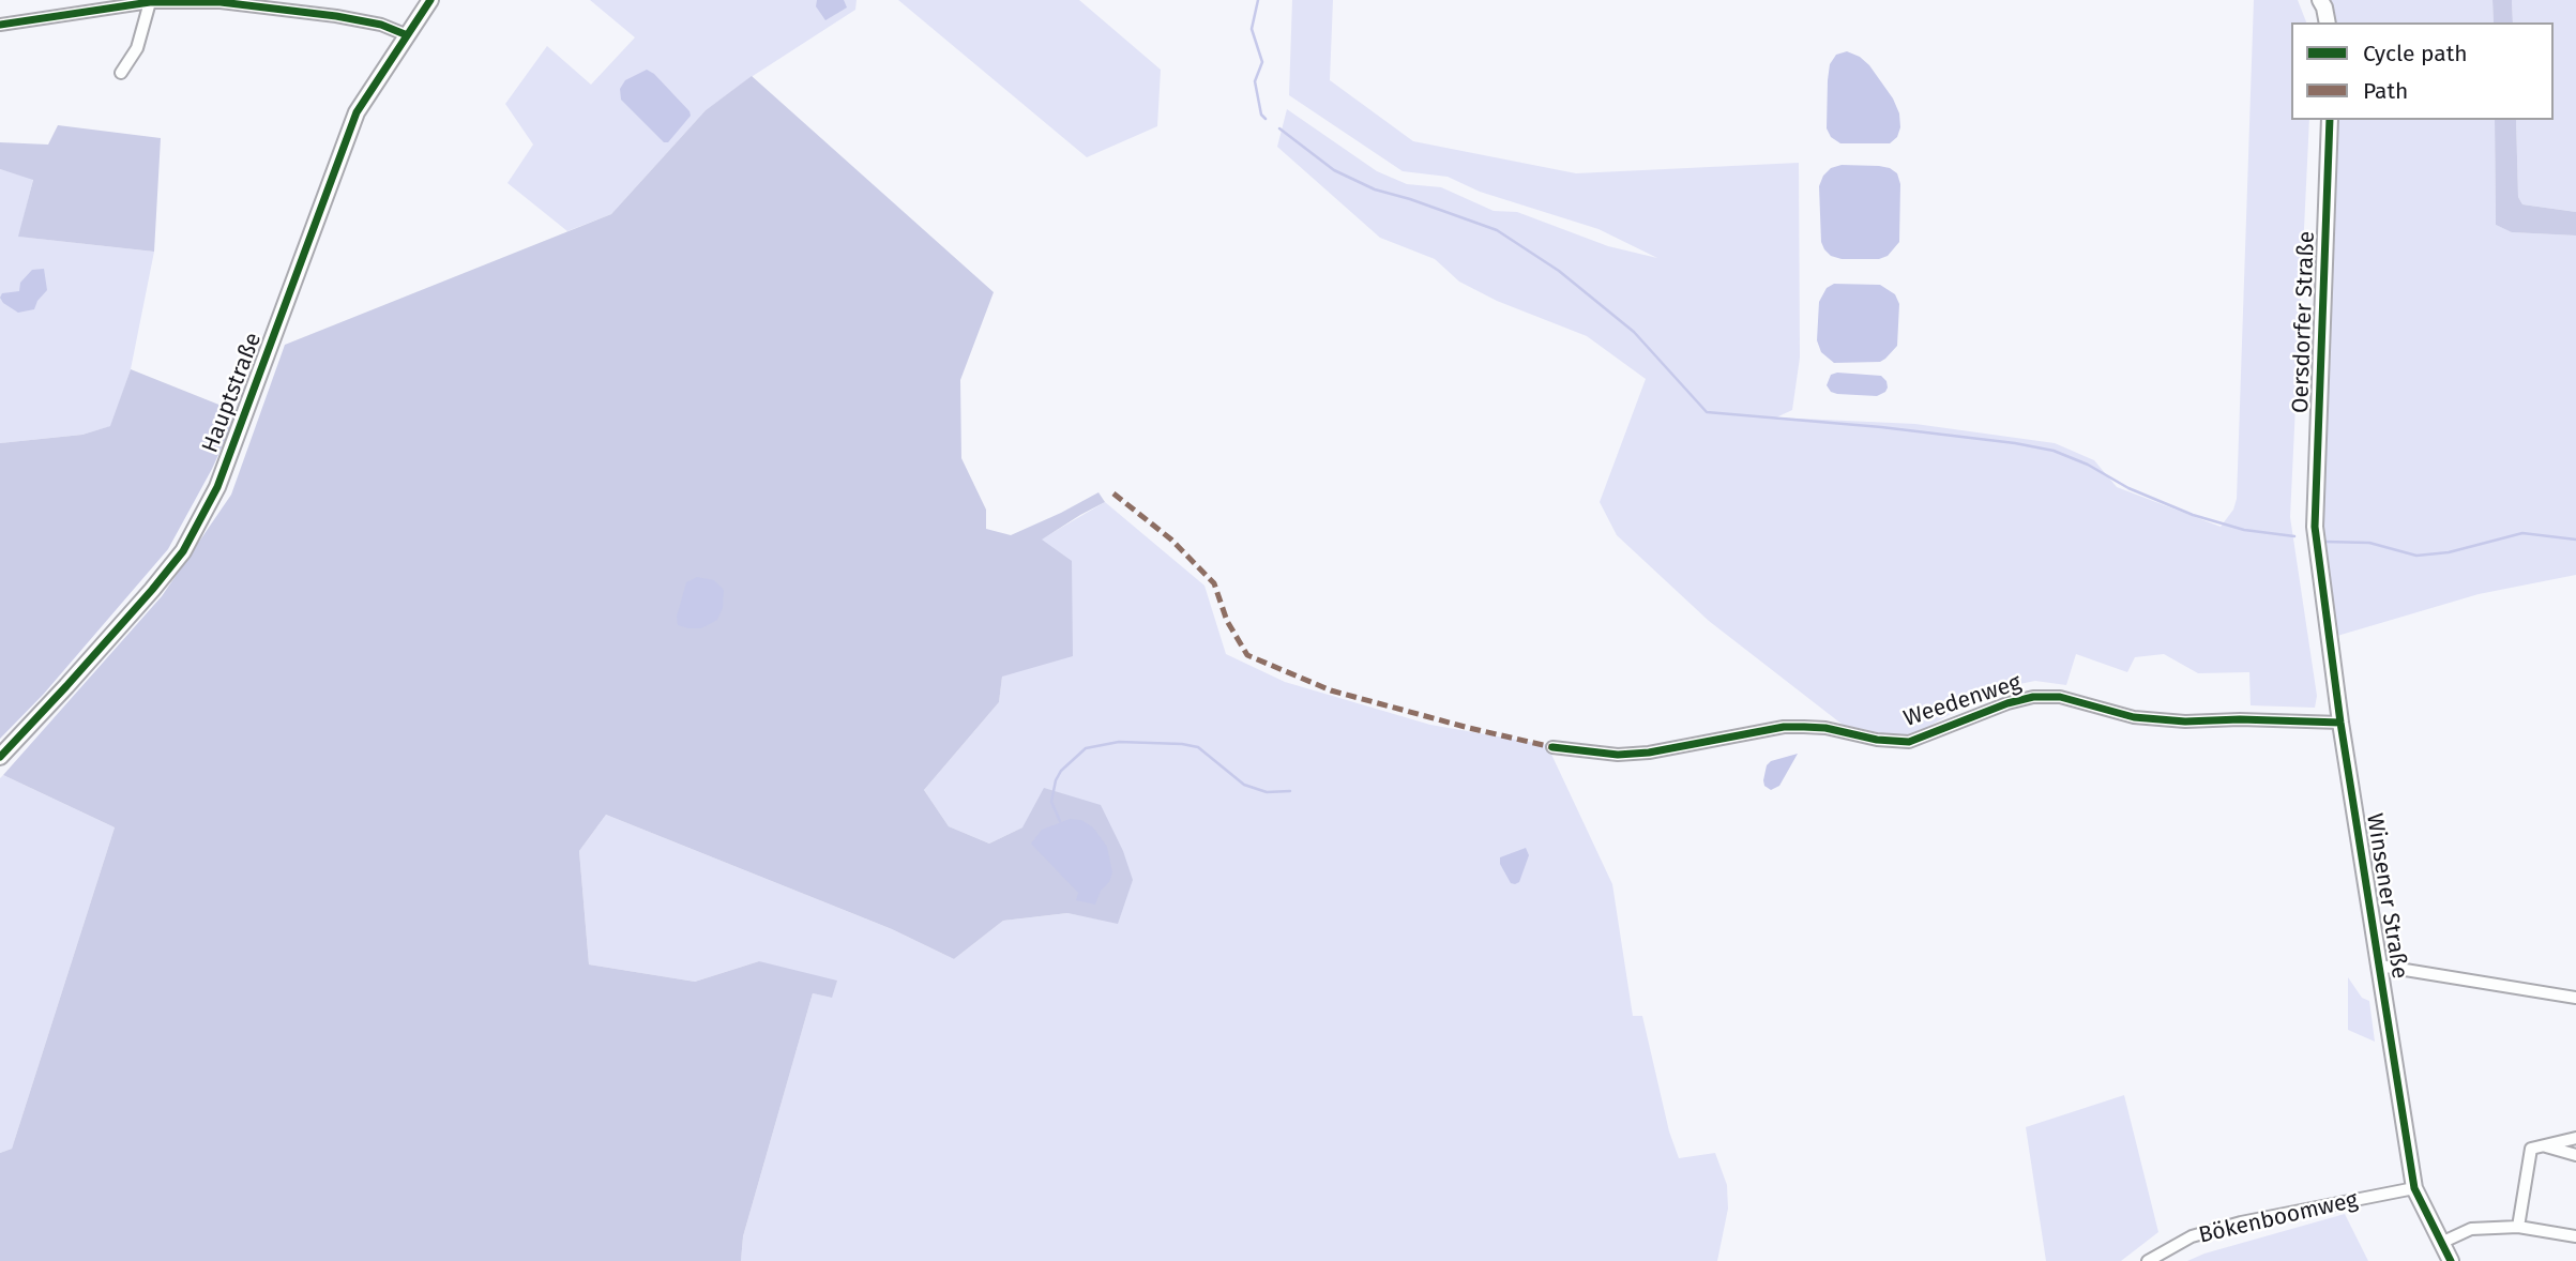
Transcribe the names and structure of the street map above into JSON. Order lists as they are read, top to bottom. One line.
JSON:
{"streets":{"street":["Oersdorfer Straße","Hauptstraße","Weedenweg","Winsener Straße","Bökenboomweg"]},"crossings":[["Oersdorfer Straße","Winsener Straße"],["Weedenweg","Winsener Straße"],["Winsener Straße","Bökenboomweg"]],"legend":["Cycle path","Path"]}
